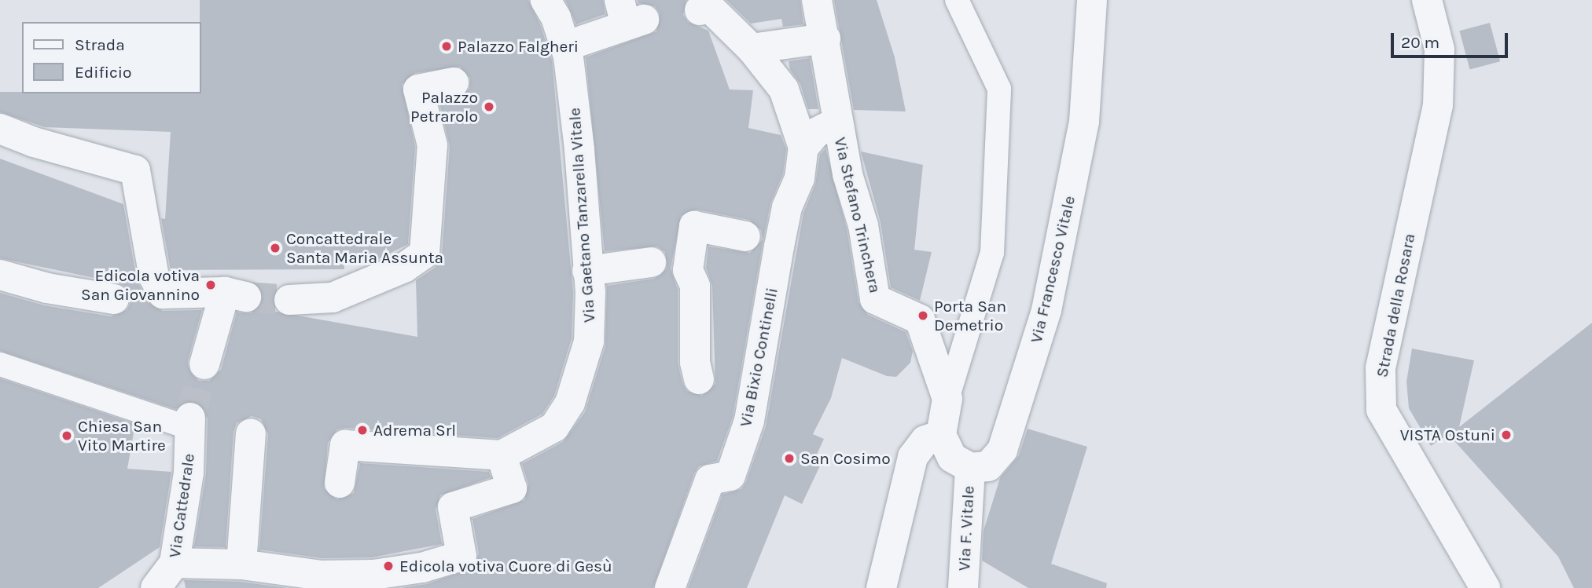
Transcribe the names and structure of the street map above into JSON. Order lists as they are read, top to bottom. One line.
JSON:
{"streets":{"street":["Via Gaetano Tanzarella Vitale","Via Stefano Trinchera","Via Francesco Vitale","Strada della Rosara","Via Bixio Continelli","Via Cattedrale","Via F. Vitale"]},"crossings":[["Via Francesco Vitale","Via F. Vitale"]],"places":["Palazzo Falgheri","Palazzo Petrarolo","Concattedrale Santa Maria Assunta","Edicola votiva San Giovannino","Porta San Demetrio","Adrema Srl","VISTA Ostuni","Chiesa San Vito Martire","San Cosimo","Edicola votiva Cuore di Gesù"],"legend":["Strada","Edificio"],"scale_bar":"20 m"}
